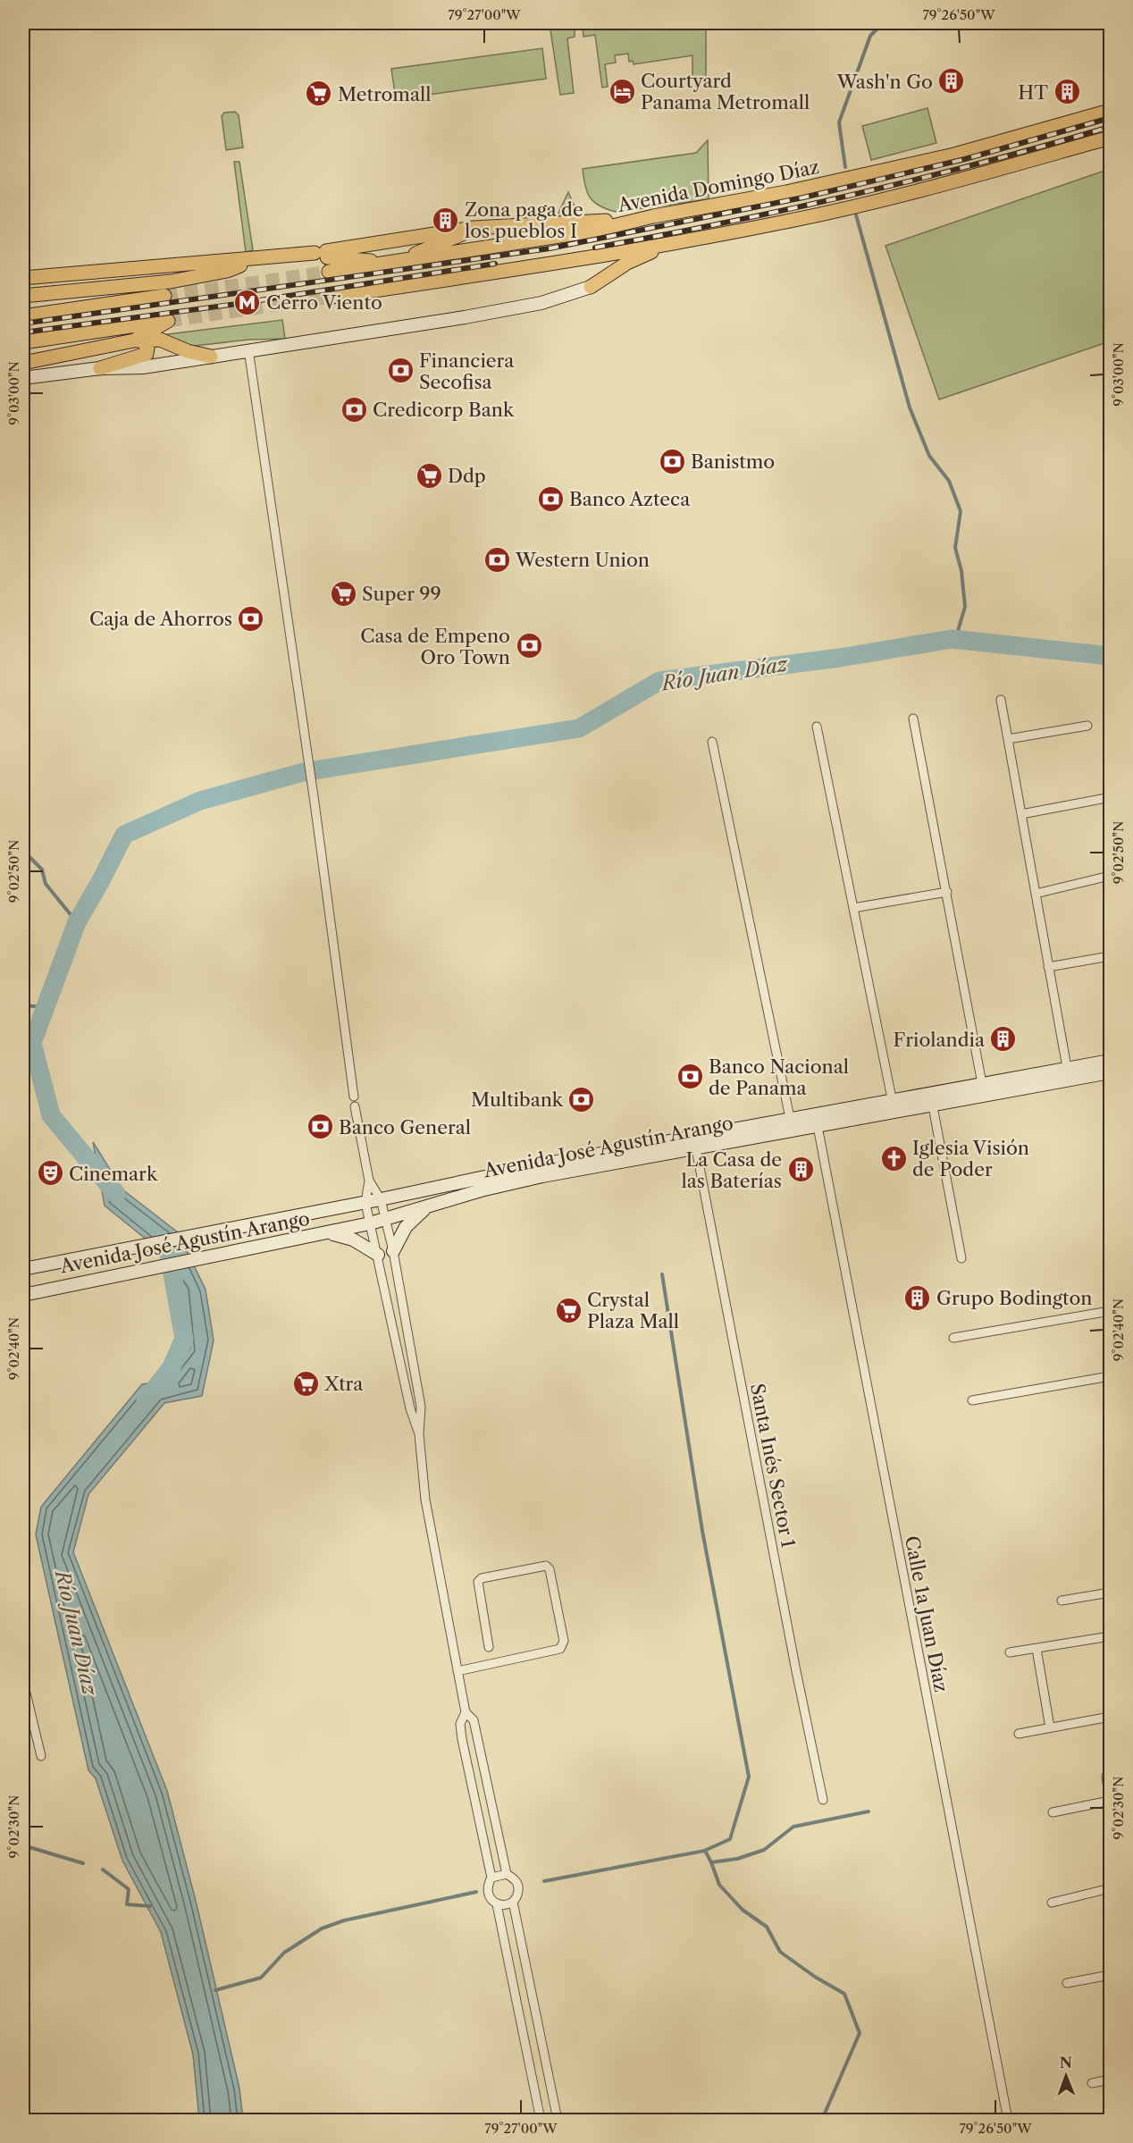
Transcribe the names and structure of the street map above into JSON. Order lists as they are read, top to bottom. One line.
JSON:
{"streets":{"main road":["Avenida Domingo Díaz","Avenida José Agustín Arango"],"street":["Santa Inés Sector 1","Calle 1a Juan Díaz"]},"crossings":[["Avenida José Agustín Arango","Santa Inés Sector 1"],["Avenida José Agustín Arango","Calle 1a Juan Díaz"]],"water":["Río Juan Díaz"],"places":{"building":["Wash'n Go","HT","Zona paga de los pueblos I","Friolandia","La Casa de las Baterías","Grupo Bodington"],"hotel":["Courtyard Panama Metromall"],"supermarket":["Metromall","Ddp","Super 99","Crystal Plaza Mall","Xtra"],"metro station":["Cerro Viento"],"bank":["Financiera Secofisa","Credicorp Bank","Banistmo","Banco Azteca","Western Union","Caja de Ahorros","Casa de Empeno Oro Town","Banco Nacional de Panama","Multibank","Banco General"],"church":["Iglesia Visión de Poder"],"theatre":["Cinemark"]},"north":"top","coordinates":["79°27'00\"W","79°26'50\"W","9°03'00\"N","9°02'50\"N","9°02'40\"N","9°02'30\"N"]}
